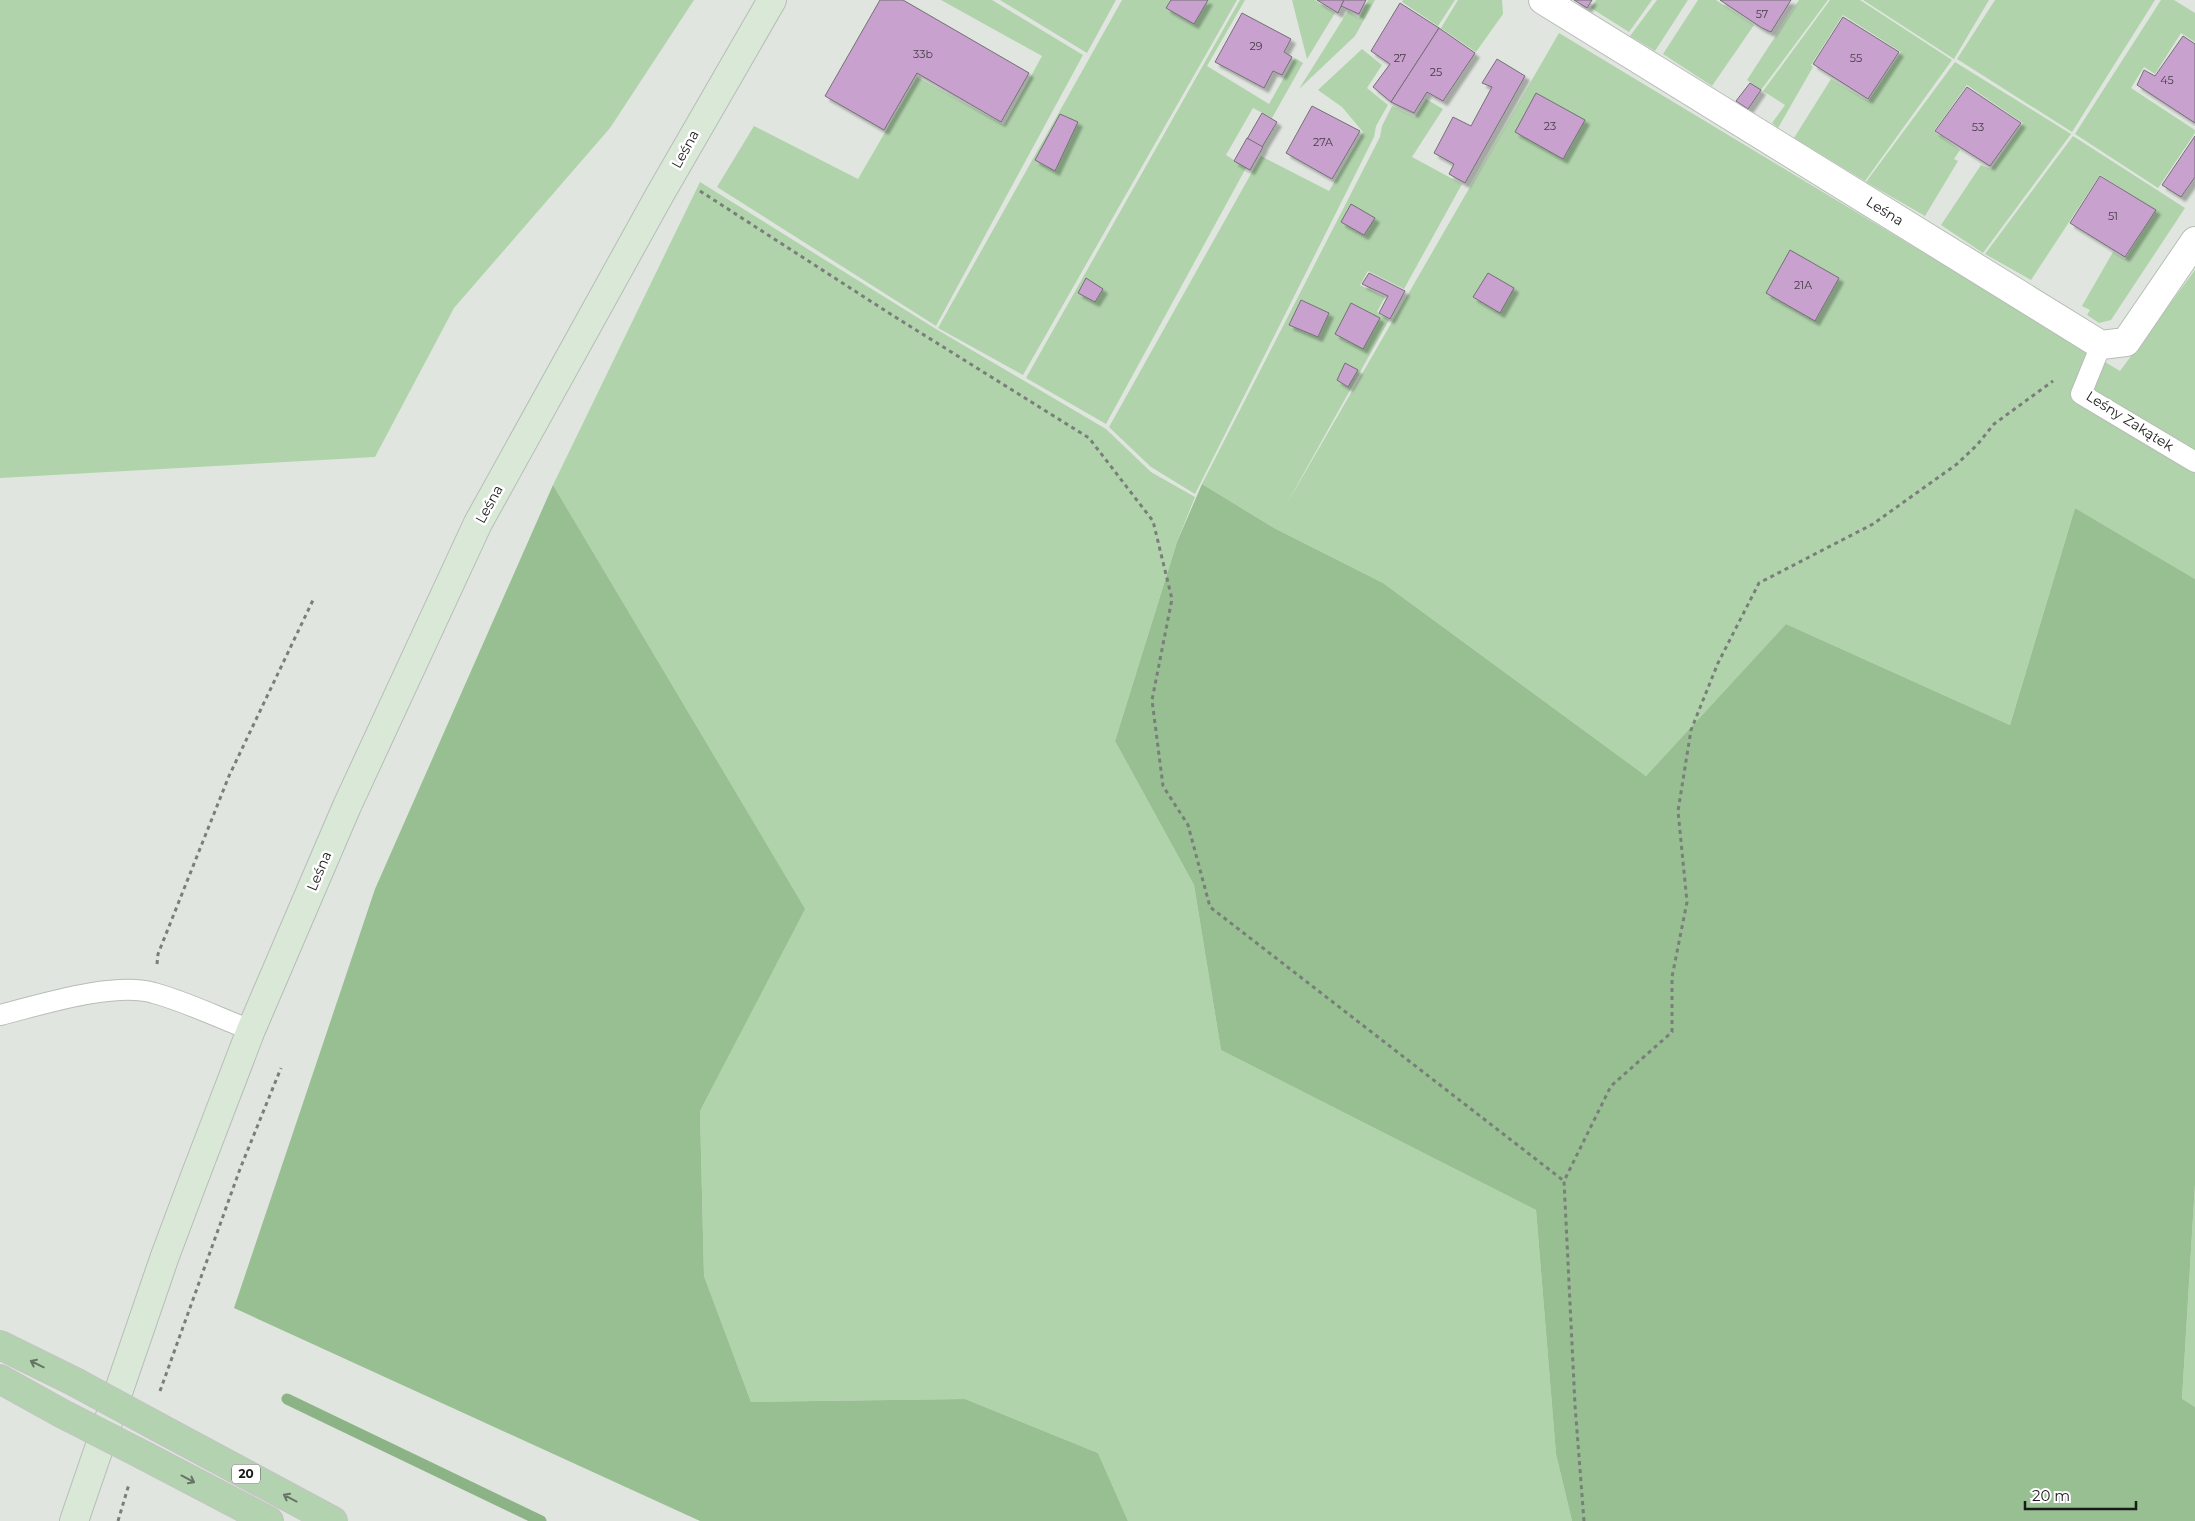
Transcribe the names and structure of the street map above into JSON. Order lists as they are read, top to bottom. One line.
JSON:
{"streets":{"main road":["20"],"street":["Leśna"],"lane":["Leśny Zakątek"]},"crossings":[["Leśna","Leśny Zakątek"]],"house_numbers":["57","29","33b","27","55","25","45","23","53","27A","51","21A"],"scale_bar":"20 m"}
